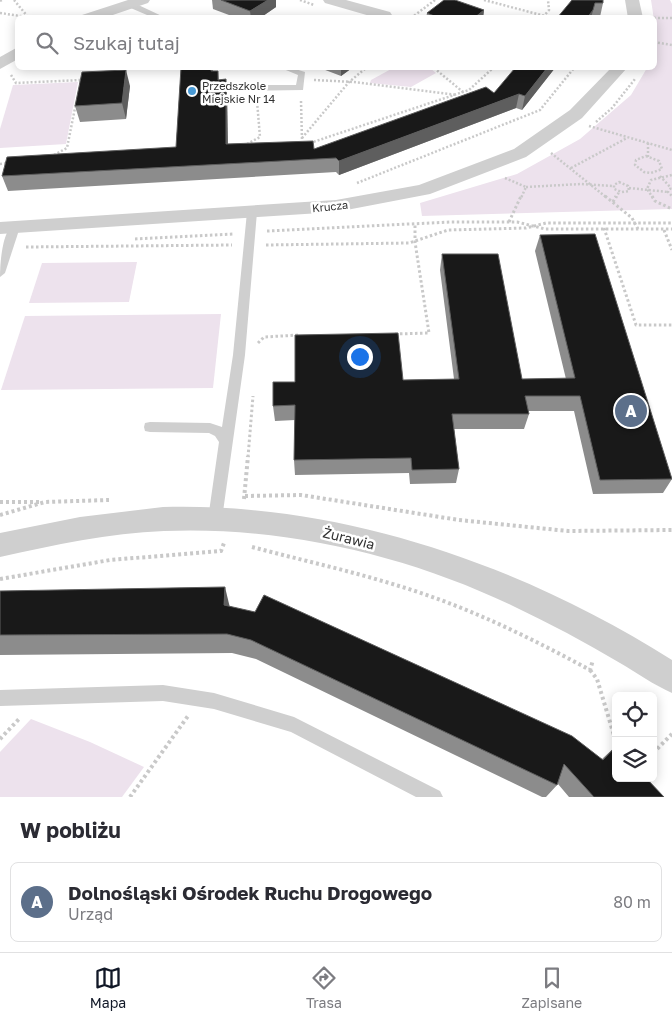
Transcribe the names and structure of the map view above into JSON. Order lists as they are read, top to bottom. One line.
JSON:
{"streets":{"street":["Krucza","Żurawia"]},"places":["Przedszkole Miejskie Nr 14"],"page":{"search":"Szukaj tutaj","pins":"A","heading":"W pobliżu","list":[{"mark":"A","name":"Dolnośląski Ośrodek Ruchu Drogowego","note":"Urząd","value":"80 m"}],"nav":["Mapa","Trasa","Zapisane"]}}
